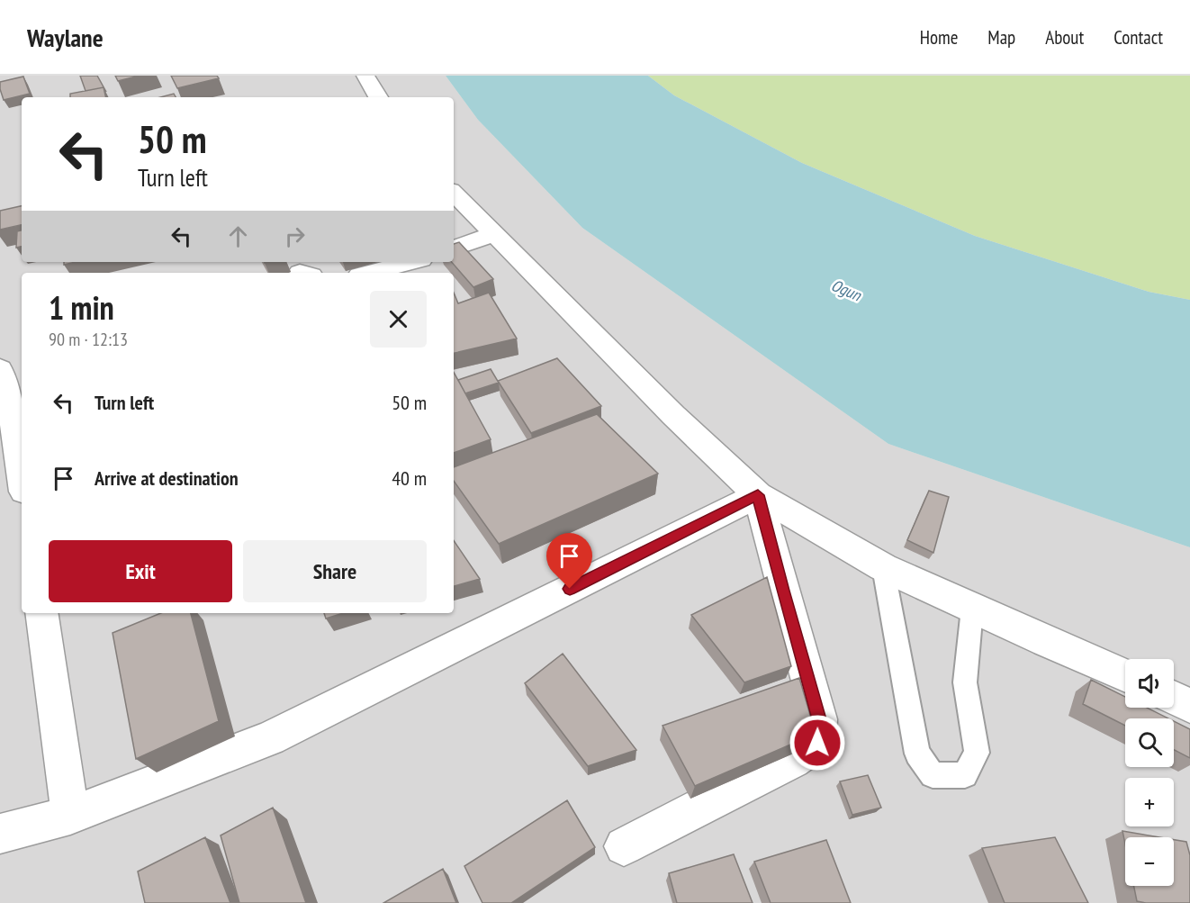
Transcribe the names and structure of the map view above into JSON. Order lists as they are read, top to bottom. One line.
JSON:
{"water":["Ogun"],"page":{"header":"Waylane","nav":["Home","Map","About","Contact"],"turn":["50 m","Turn left"],"heading":["1 min","90 m · 12:13"],"list":[{"name":"Turn left","value":"50 m"},{"name":"Arrive at destination","value":"40 m"}],"buttons":["Exit","Share"],"map_buttons":["+","−"]}}
